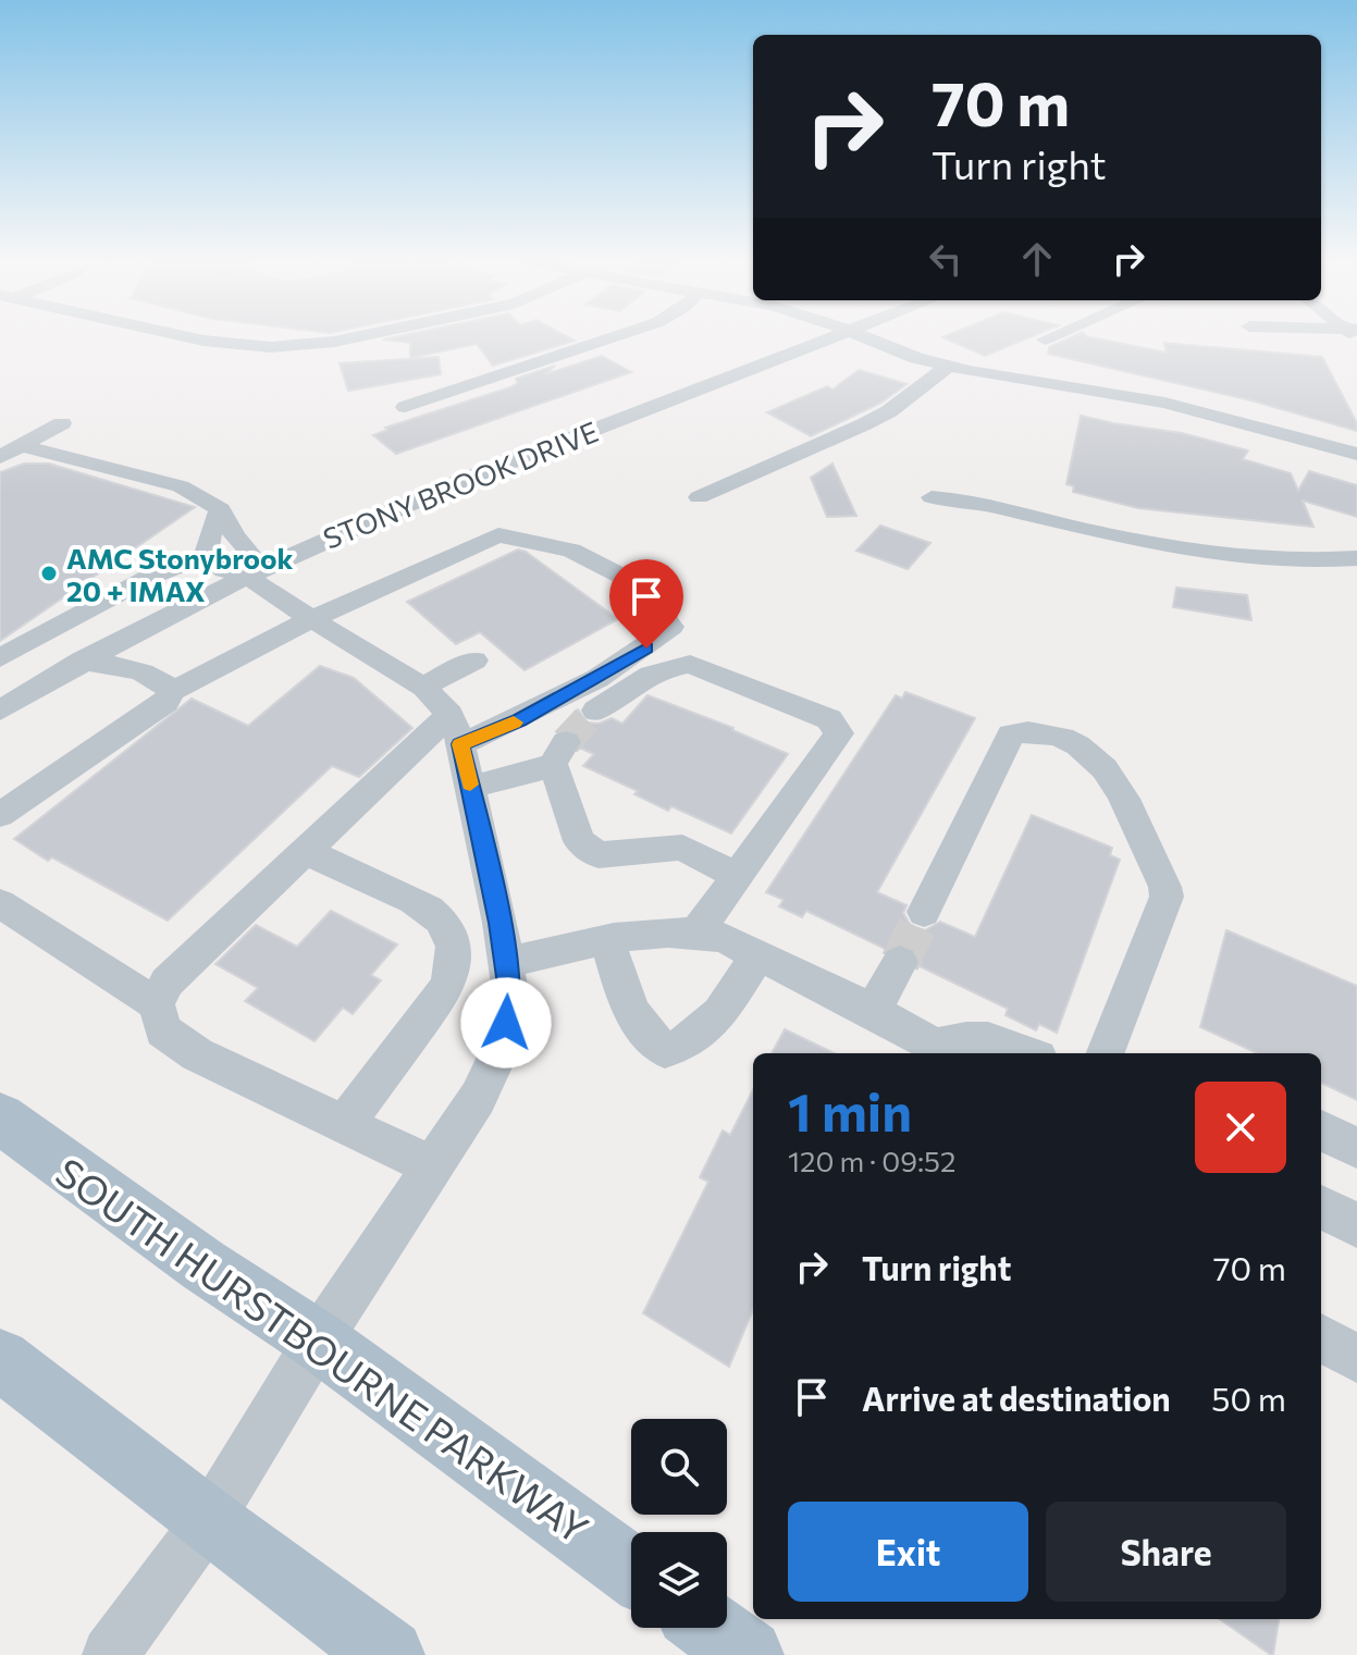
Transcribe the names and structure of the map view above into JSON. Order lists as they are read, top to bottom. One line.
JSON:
{"streets":{"main road":["SOUTH HURSTBOURNE PARKWAY"],"street":["STONY BROOK DRIVE"]},"places":["AMC Stonybrook 20 + IMAX"],"page":{"turn":["70 m","Turn right"],"heading":["1 min","120 m · 09:52"],"list":[{"name":"Turn right","value":"70 m"},{"name":"Arrive at destination","value":"50 m"}],"buttons":["Exit","Share"]}}
